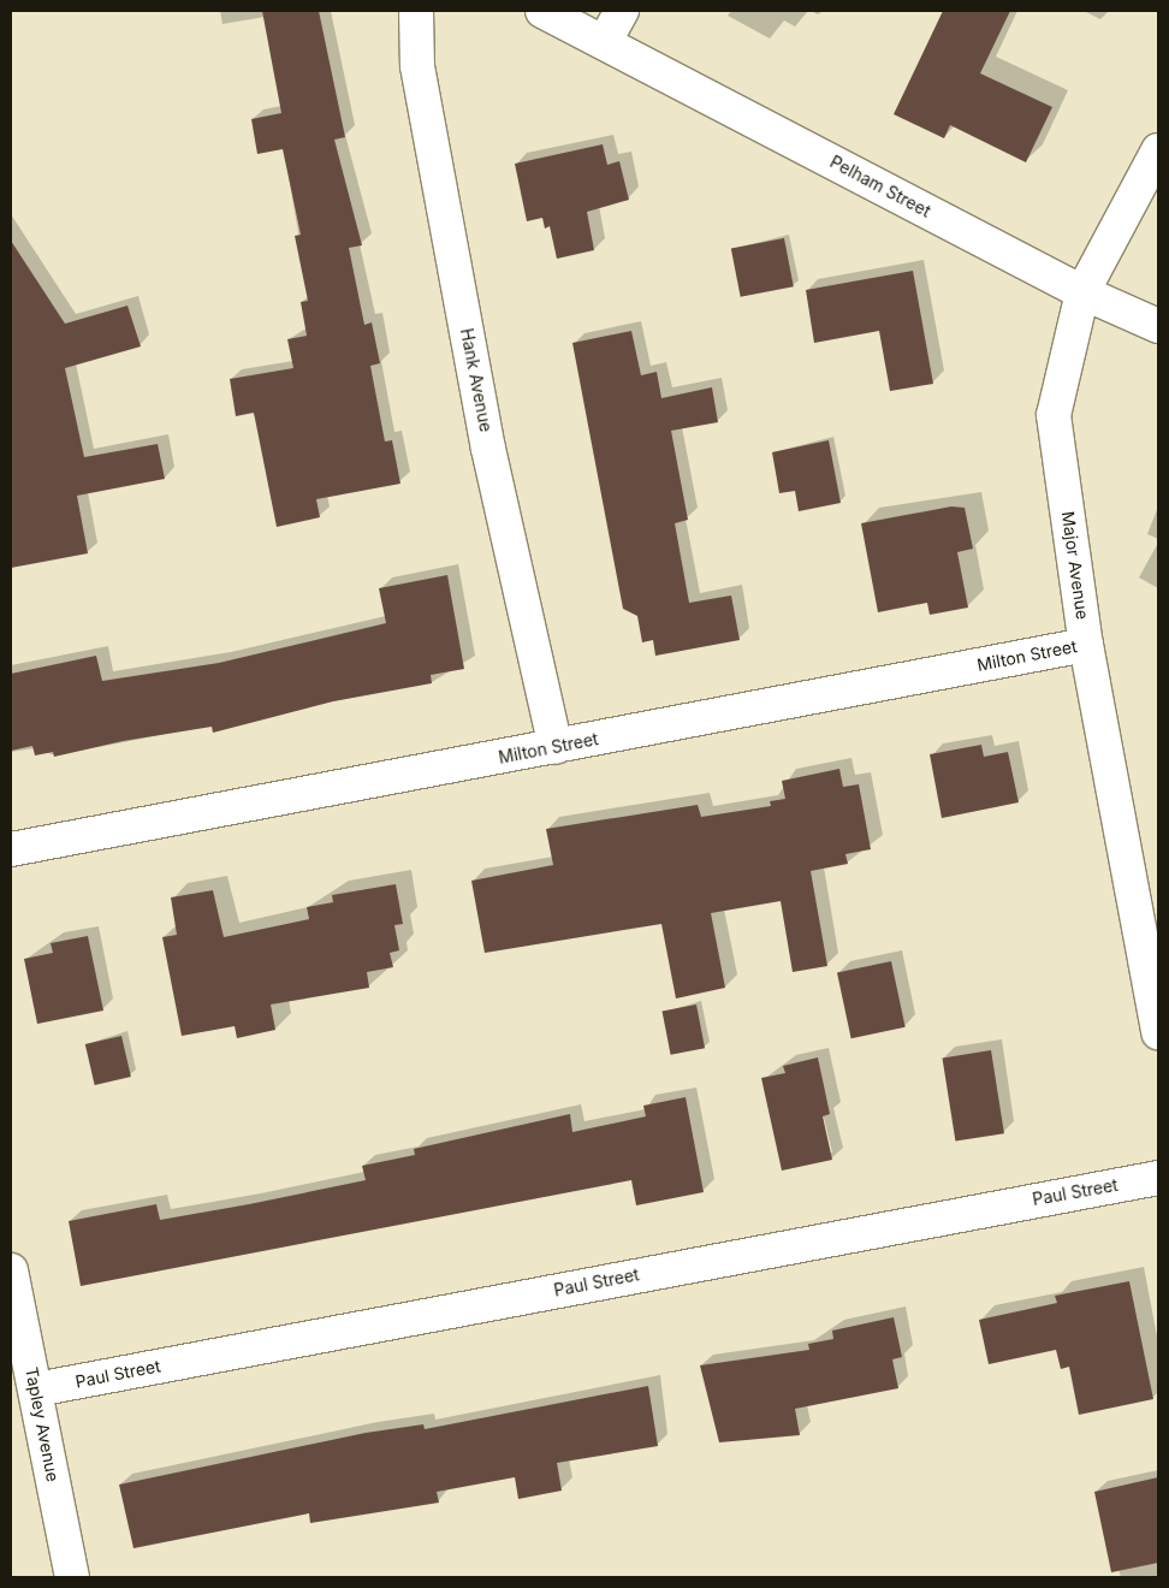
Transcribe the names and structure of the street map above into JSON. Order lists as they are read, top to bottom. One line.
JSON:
{"streets":{"street":["Pelham Street","Hank Avenue","Major Avenue","Milton Street","Paul Street","Tapley Avenue"]},"crossings":[["Pelham Street","Major Avenue"],["Hank Avenue","Milton Street"],["Major Avenue","Milton Street"],["Paul Street","Tapley Avenue"]]}
